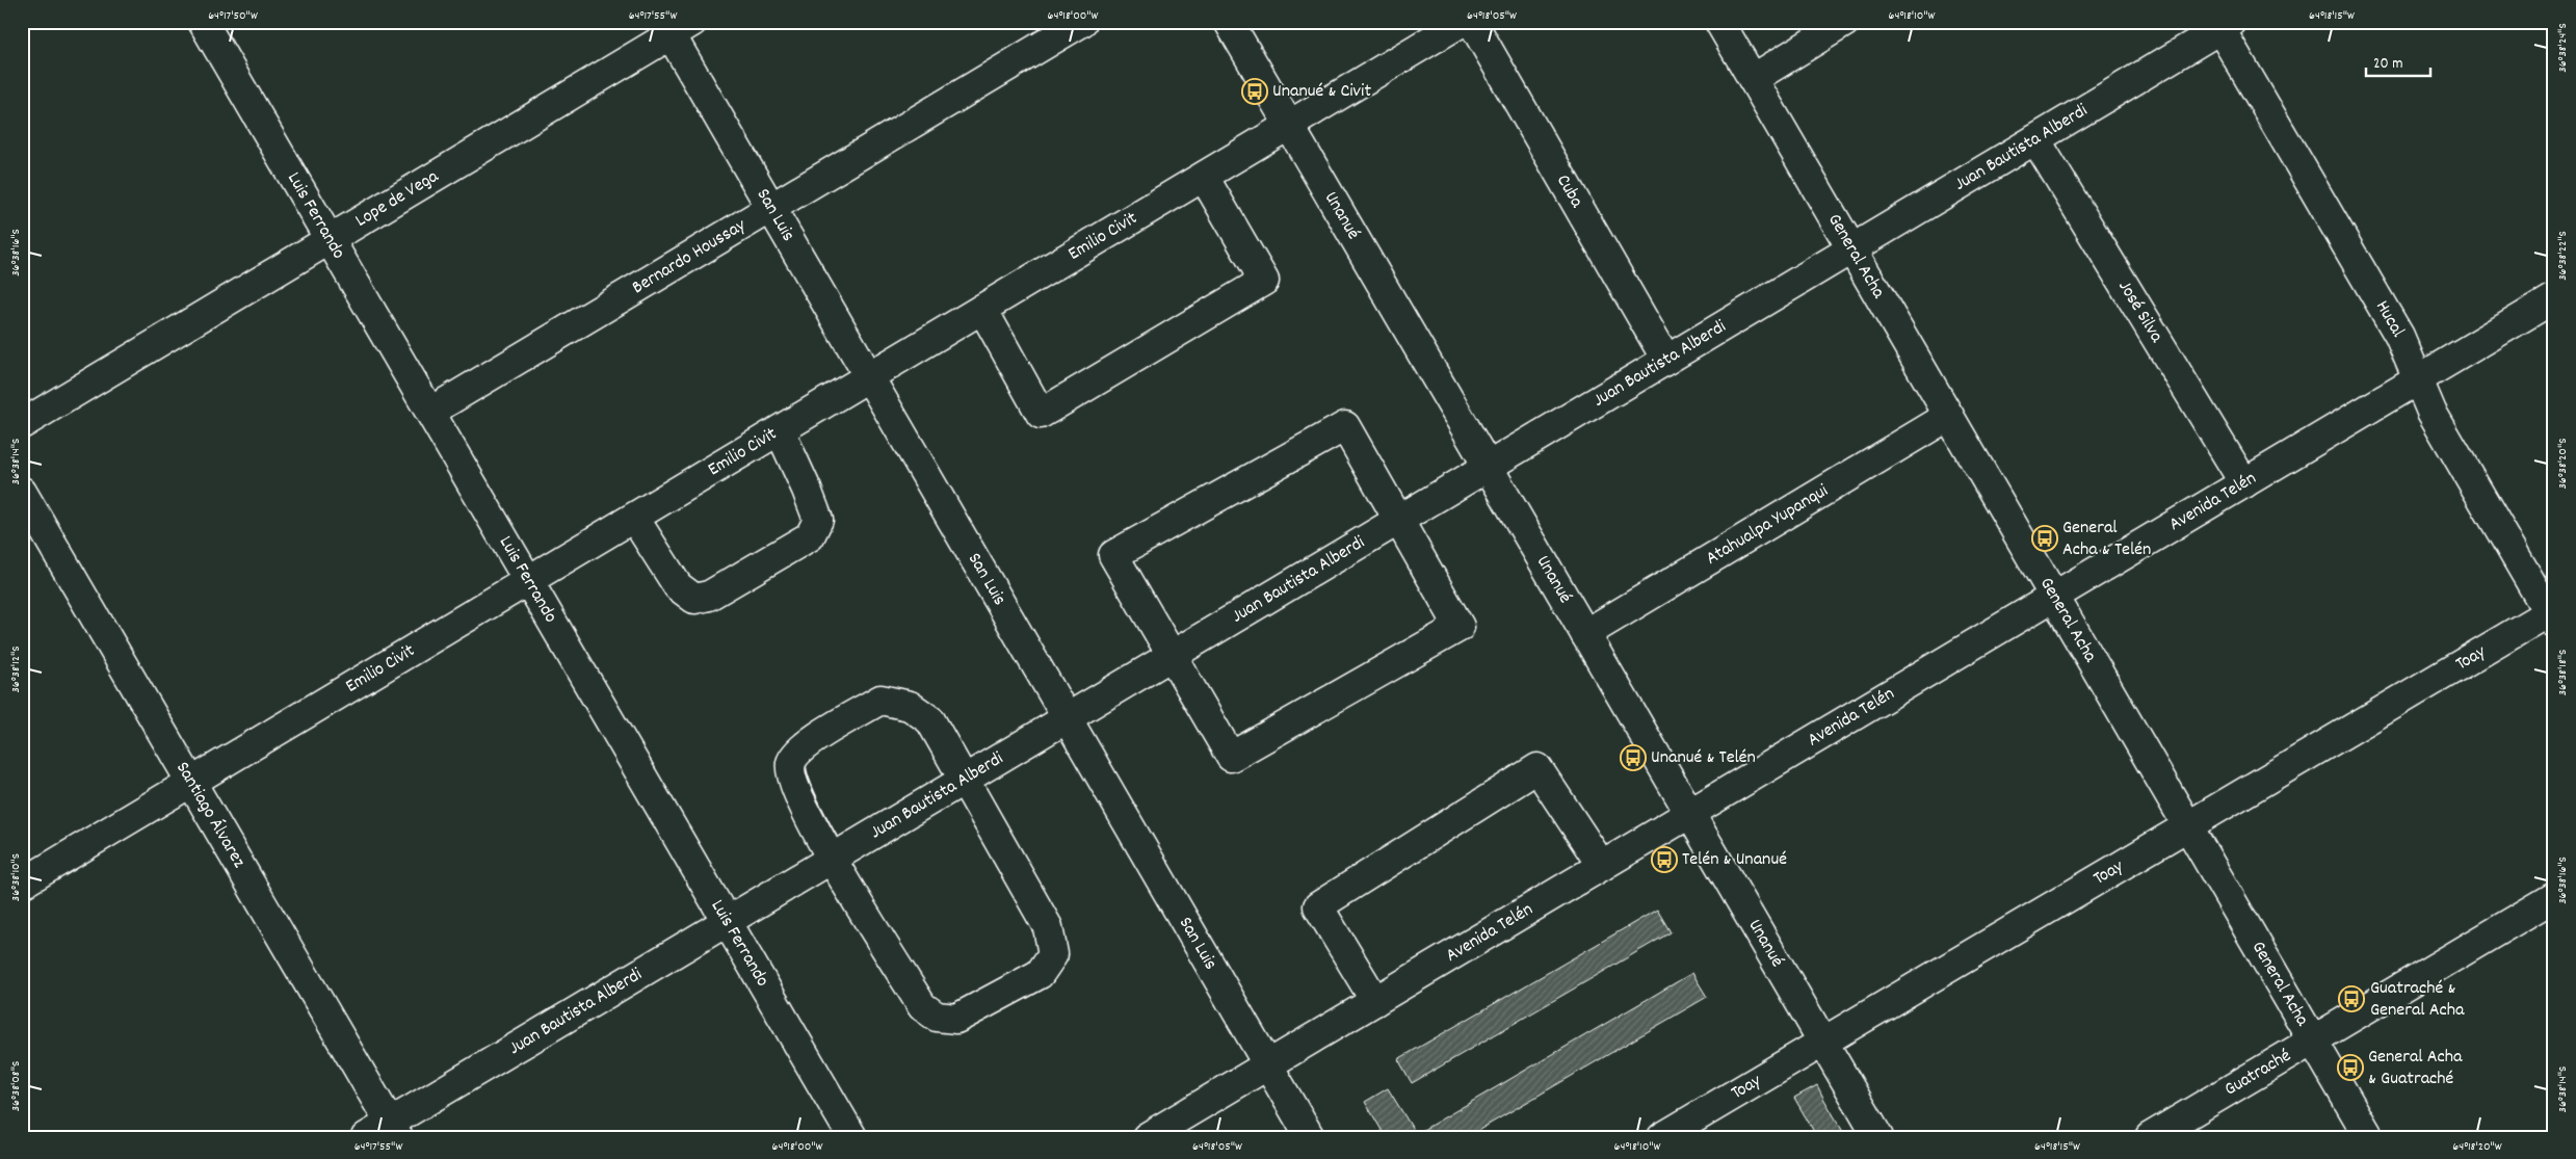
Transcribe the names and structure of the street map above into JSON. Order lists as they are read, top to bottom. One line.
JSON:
{"streets":{"street":["Juan Bautista Alberdi","Cuba","Lope de Vega","San Luis","Unanué","Luis Ferrando","Emilio Civit","General Acha","Bernardo Houssay","José Silva","Hucal","Avenida Telén","Atahualpa Yupanqui","Toay","Santiago Álvarez","Guatraché"]},"crossings":[["Juan Bautista Alberdi","Cuba"],["Juan Bautista Alberdi","San Luis"],["Juan Bautista Alberdi","Unanué"],["Juan Bautista Alberdi","Luis Ferrando"],["Juan Bautista Alberdi","General Acha"],["Juan Bautista Alberdi","José Silva"],["Juan Bautista Alberdi","Hucal"],["Juan Bautista Alberdi","Santiago Álvarez"],["Lope de Vega","San Luis"],["Lope de Vega","Luis Ferrando"],["San Luis","Emilio Civit"],["San Luis","Bernardo Houssay"],["San Luis","Avenida Telén"],["Unanué","Emilio Civit"],["Unanué","Avenida Telén"],["Unanué","Atahualpa Yupanqui"],["Unanué","Toay"],["Luis Ferrando","Emilio Civit"],["Luis Ferrando","Bernardo Houssay"],["Emilio Civit","Santiago Álvarez"],["General Acha","Avenida Telén"],["General Acha","Atahualpa Yupanqui"],["General Acha","Toay"],["General Acha","Guatraché"],["José Silva","Avenida Telén"],["Hucal","Avenida Telén"],["Hucal","Toay"]],"places":{"bus stop":["Unanué & Civit","General Acha & Telén","Unanué & Telén","Telén & Unanué","Guatraché & General Acha","General Acha & Guatraché"]},"scale_bar":"20 m","coordinates":["64°17'50\"W","64°17'55\"W","64°18'00\"W","64°18'05\"W","64°18'10\"W","64°18'15\"W","36°38'24\"S","36°38'16\"S","36°38'22\"S","36°38'14\"S","36°38'20\"S","36°38'12\"S","36°38'18\"S","36°38'10\"S","36°38'08\"S","64°18'20\"W"]}
